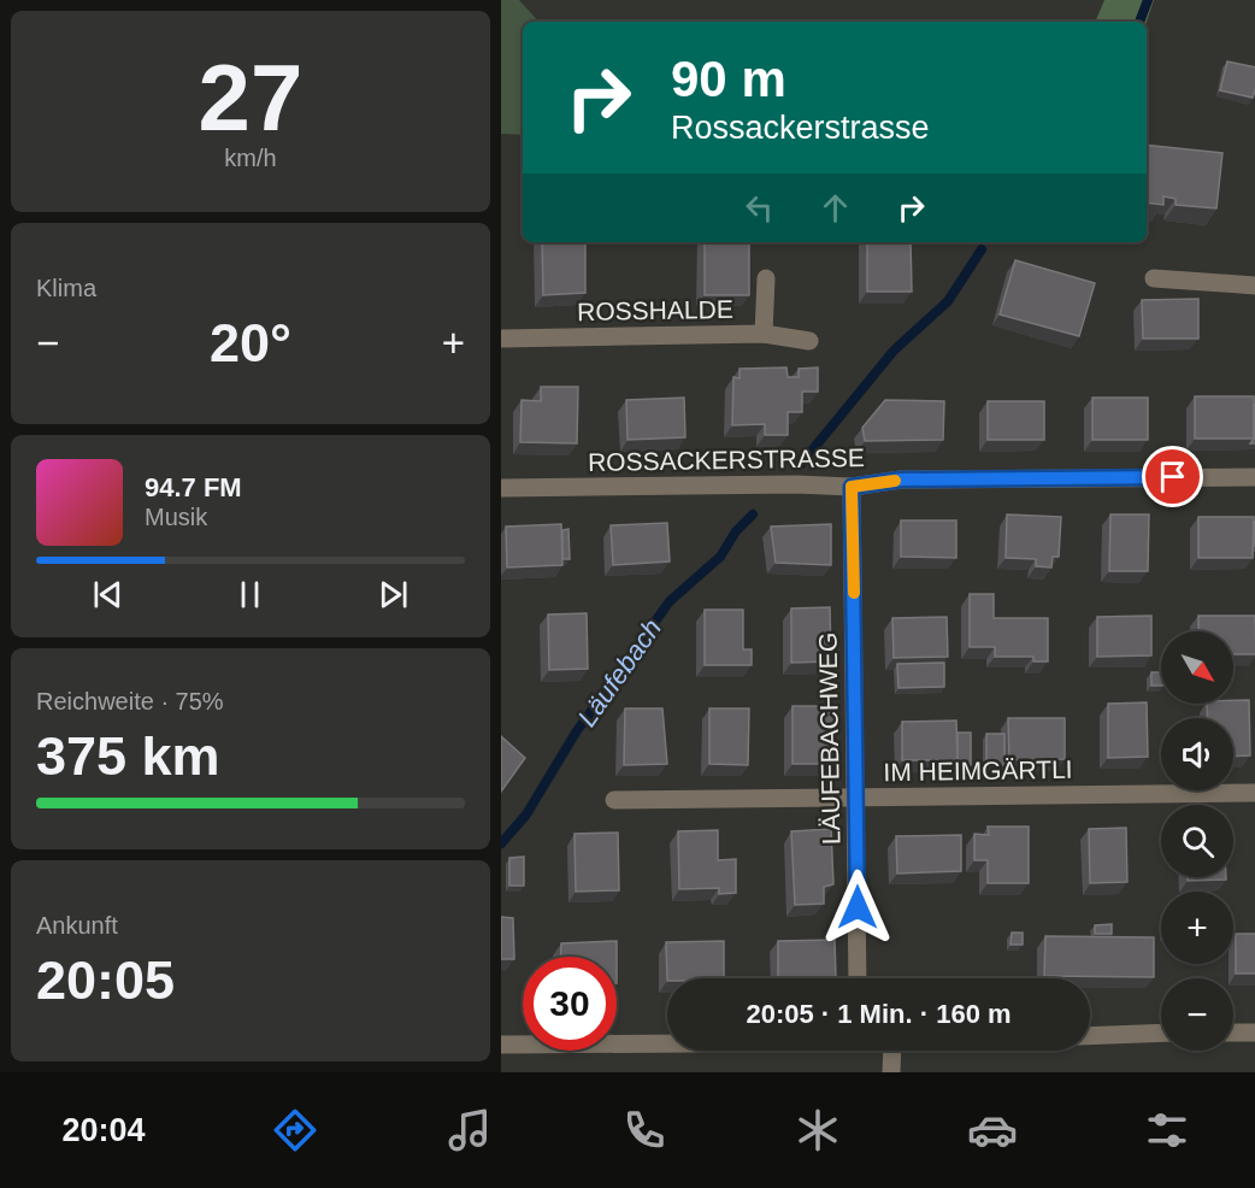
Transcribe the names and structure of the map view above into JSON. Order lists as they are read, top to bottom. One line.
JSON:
{"streets":{"street":["ROSSHALDE","ROSSACKERSTRASSE","LÄUFEBACHWEG","IM HEIMGÄRTLI"]},"crossings":[["ROSSACKERSTRASSE","LÄUFEBACHWEG"],["LÄUFEBACHWEG","IM HEIMGÄRTLI"]],"water":["Läufebach"],"north":"bottom right","page":{"tile":[["27","km/h"],"Klima",["Reichweite · 75%","375 km"],["Ankunft","20:05"]],"turn":["90 m","Rossackerstrasse"],"heat":["−","20°","+"],"song":["94.7 FM","Musik"],"map_buttons":["+","−"],"limit":"30","trip":"20:05 · 1 Min. · 160 m","tabs":"20:04"}}
